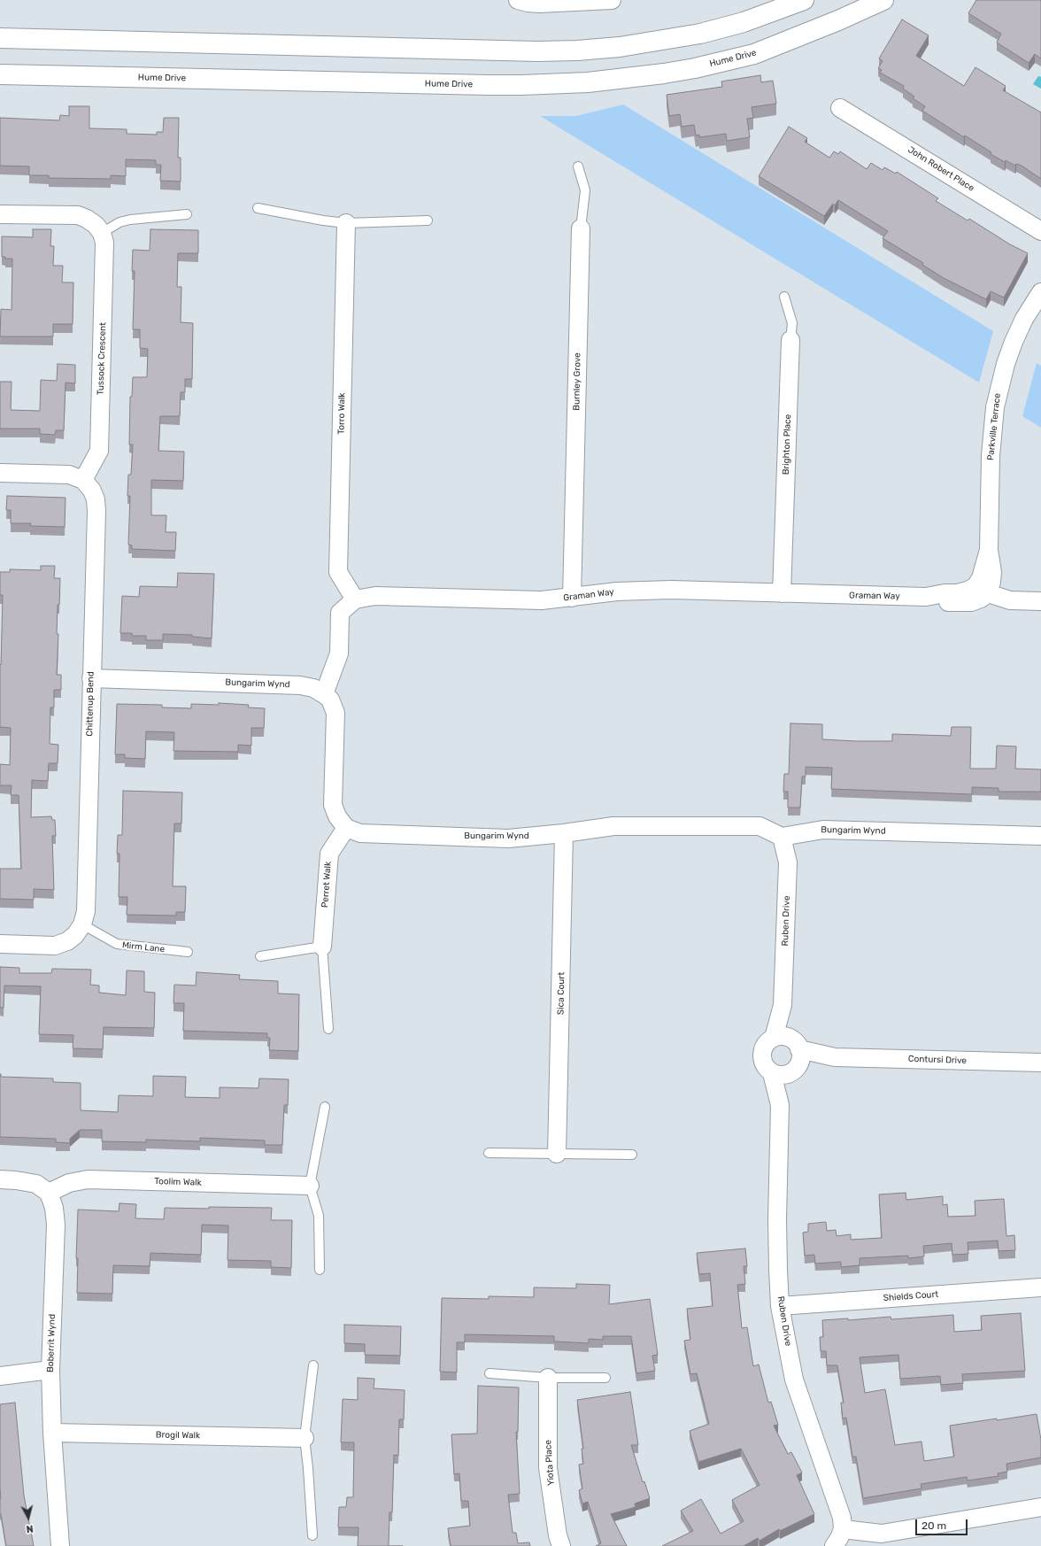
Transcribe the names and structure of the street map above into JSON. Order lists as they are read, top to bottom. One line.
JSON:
{"streets":{"street":["Hume Drive","John Robert Place","Tussock Crescent","Burnley Grove","Torro Walk","Parkville Terrace","Brighton Place","Graman Way","Bungarim Wynd","Chittenup Bend","Perret Walk","Ruben Drive","Sica Court","Contursi Drive","Toolim Walk","Shields Court","Boberrit Wynd","Brogil Walk","Yiota Place"],"lane":["Mirm Lane"]},"crossings":[["Tussock Crescent","Chittenup Bend"],["Burnley Grove","Graman Way"],["Torro Walk","Graman Way"],["Parkville Terrace","Graman Way"],["Brighton Place","Graman Way"],["Bungarim Wynd","Chittenup Bend"],["Bungarim Wynd","Perret Walk"],["Bungarim Wynd","Ruben Drive"],["Bungarim Wynd","Sica Court"],["Chittenup Bend","Mirm Lane"],["Ruben Drive","Contursi Drive"],["Ruben Drive","Shields Court"],["Toolim Walk","Boberrit Wynd"],["Boberrit Wynd","Brogil Walk"]],"scale_bar":"20 m","north":"bottom"}
